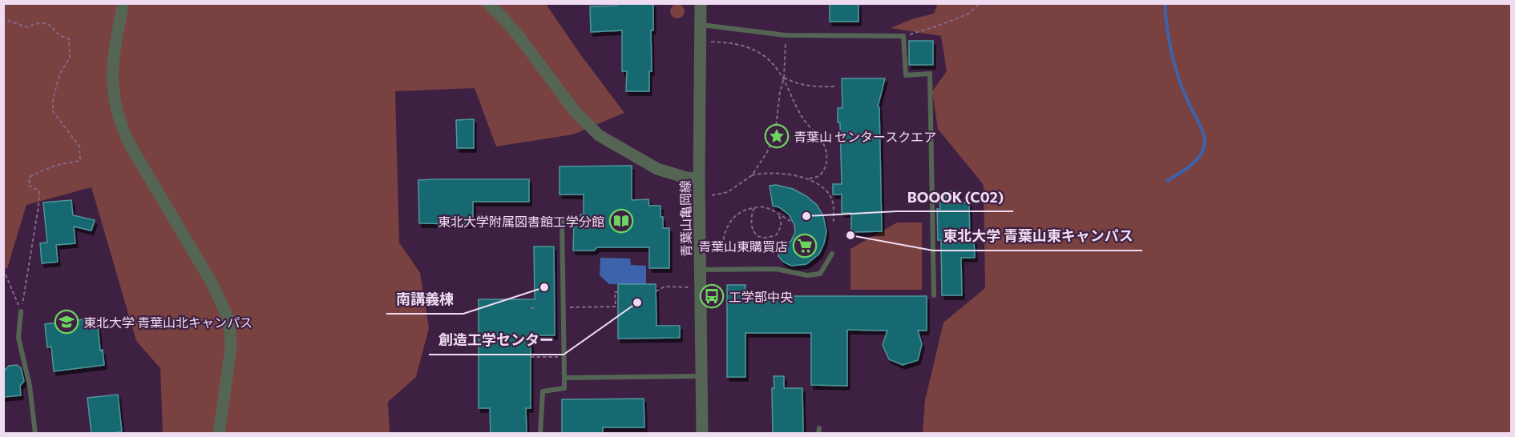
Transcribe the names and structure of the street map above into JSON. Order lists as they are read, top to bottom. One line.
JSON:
{"streets":{"street":["青葉山亀岡線"]},"places":{"place":["青葉山 センタースクエア"],"other":["BOOOK (C02)","東北大学 青葉山東キャンパス","南講義棟","創造工学センター"],"library":["東北大学附属図書館工学分館"],"supermarket":["青葉山東購買店"],"bus stop":["工学部中央"],"school or university":["東北大学 青葉山北キャンパス"]}}
